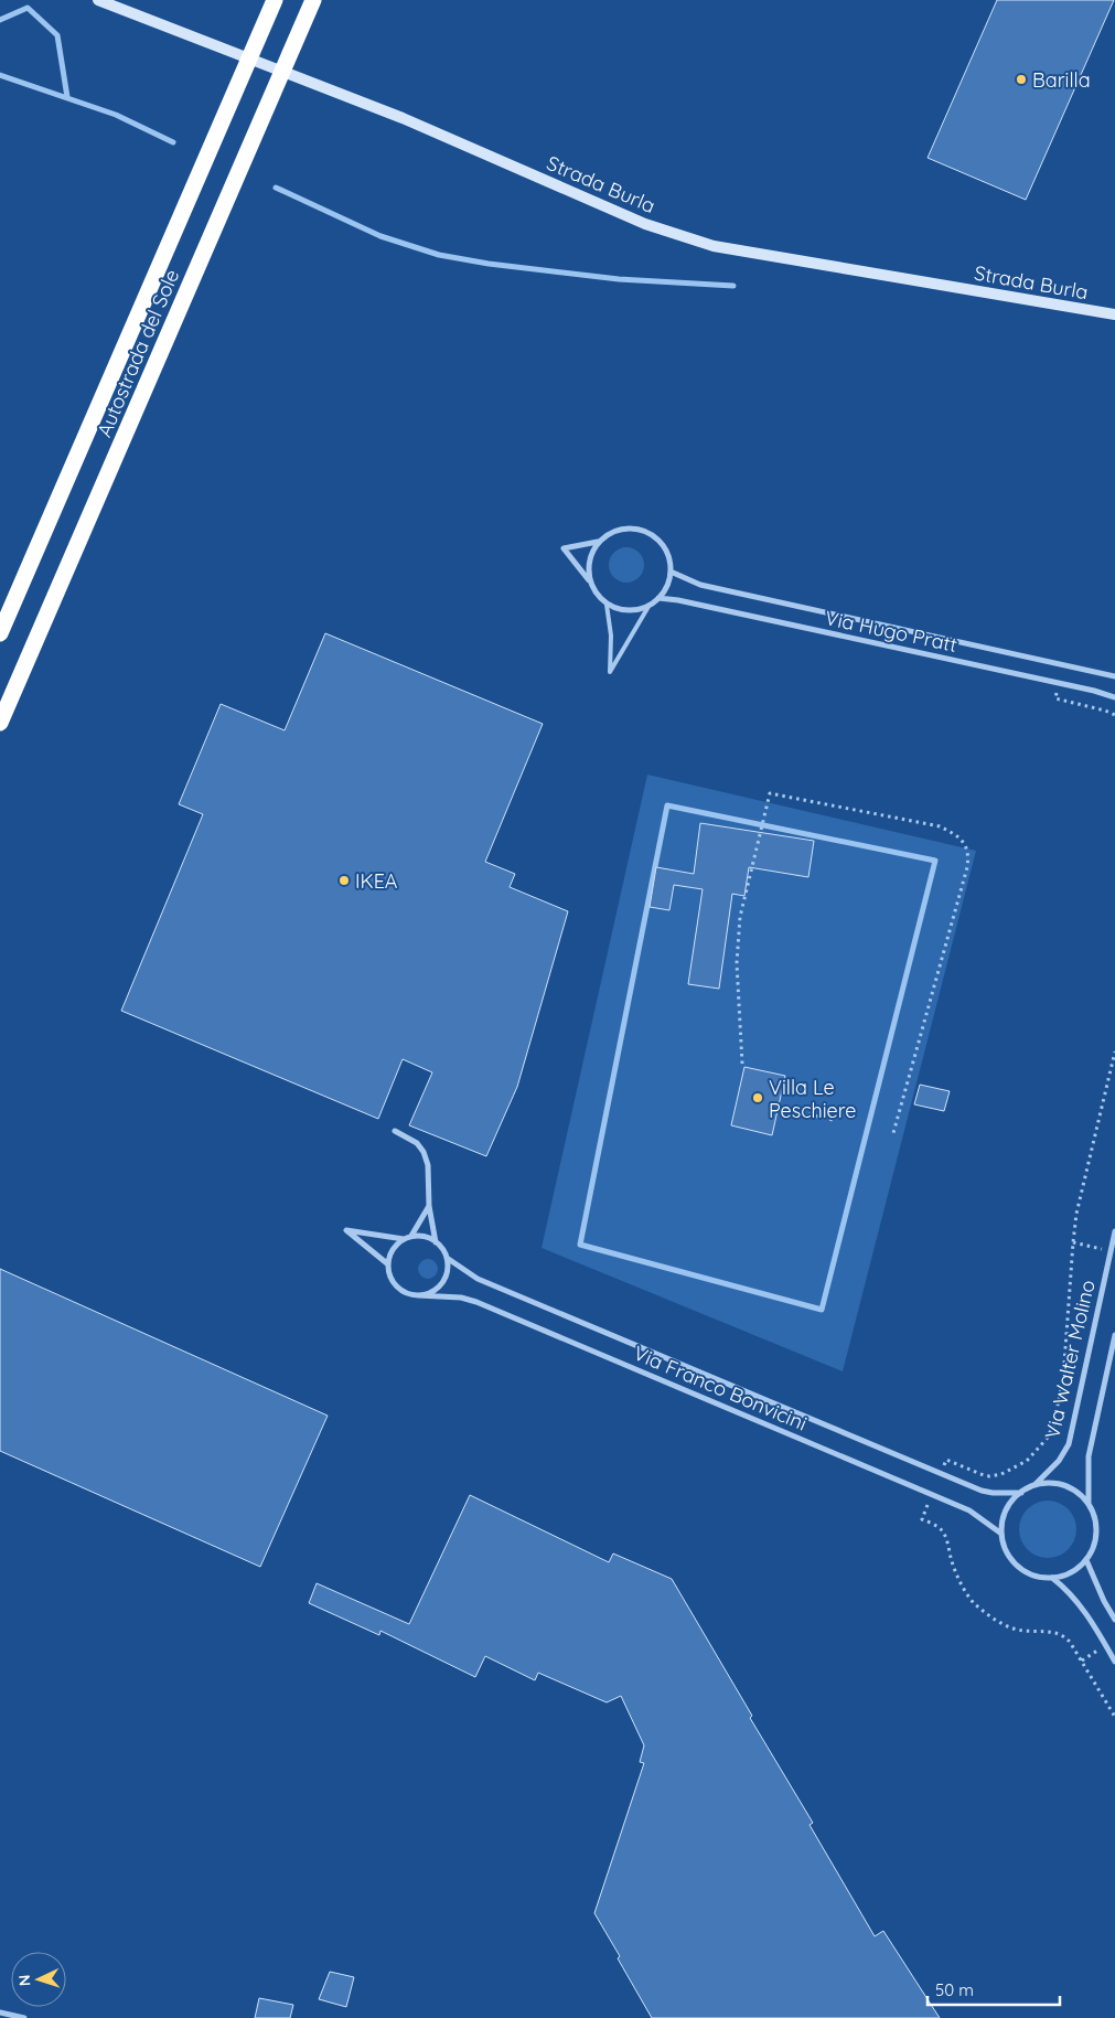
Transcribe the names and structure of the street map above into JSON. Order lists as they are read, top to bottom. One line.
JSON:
{"streets":{"highway":["Autostrada del Sole"],"main road":["Strada Burla"],"street":["Via Hugo Pratt","Via Walter Molino","Via Franco Bonvicini"]},"crossings":[["Via Walter Molino","Via Franco Bonvicini"]],"places":["Barilla","IKEA","Villa Le Peschiere"],"scale_bar":"50 m","north":"left"}
